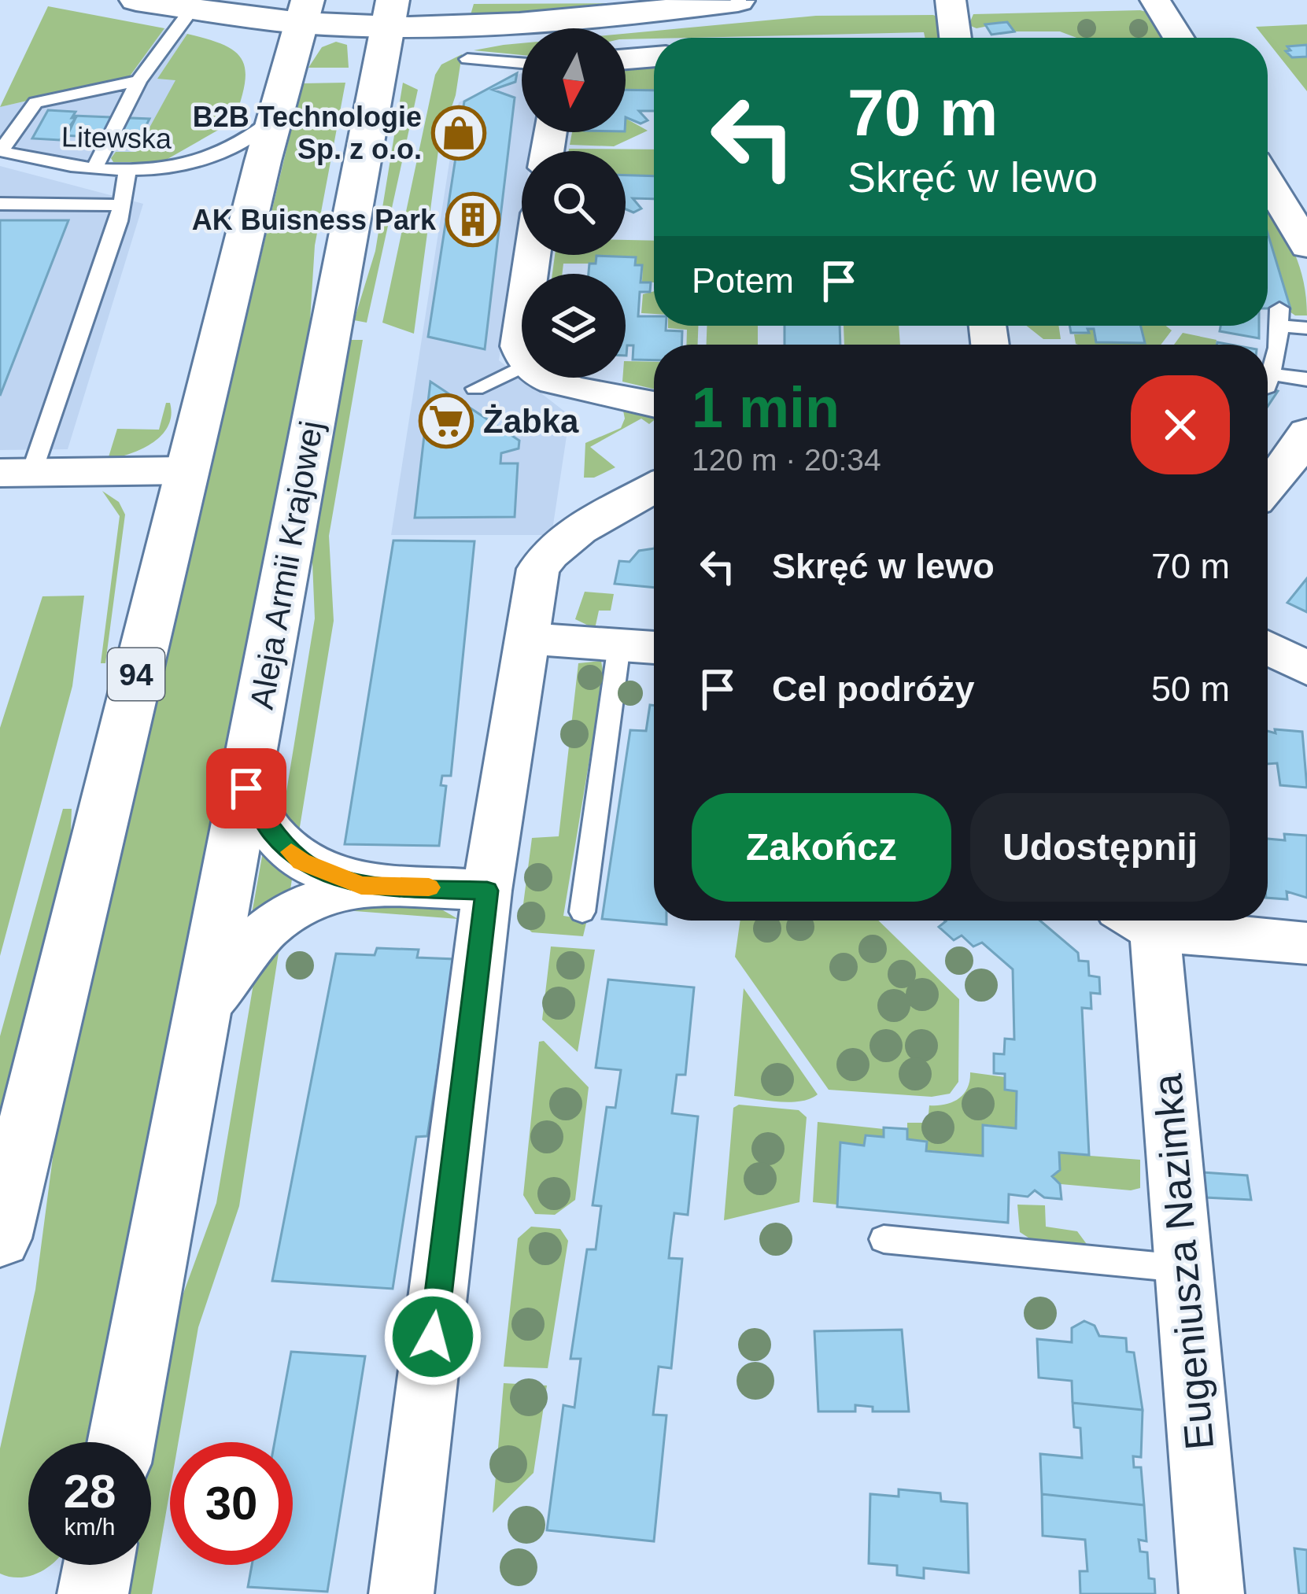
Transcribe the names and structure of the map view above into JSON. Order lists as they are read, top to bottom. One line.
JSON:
{"streets":{"main road":["Aleja Armii Krajowej","94"],"street":["Eugeniusza Nazimka"],"lane":["Litewska"]},"crossings":[["Litewska","94"]],"places":{"shop":["B2B Technologie Sp. z o.o."],"building":["AK Buisness Park"],"supermarket":["Żabka"]},"north":"bottom","page":{"turn":["70 m","Skręć w lewo"],"then":"Potem","heading":["1 min","120 m · 20:34"],"list":[{"name":"Skręć w lewo","value":"70 m"},{"name":"Cel podróży","value":"50 m"}],"buttons":["Zakończ","Udostępnij"],"speed":"28 km/h","limit":"30"}}
